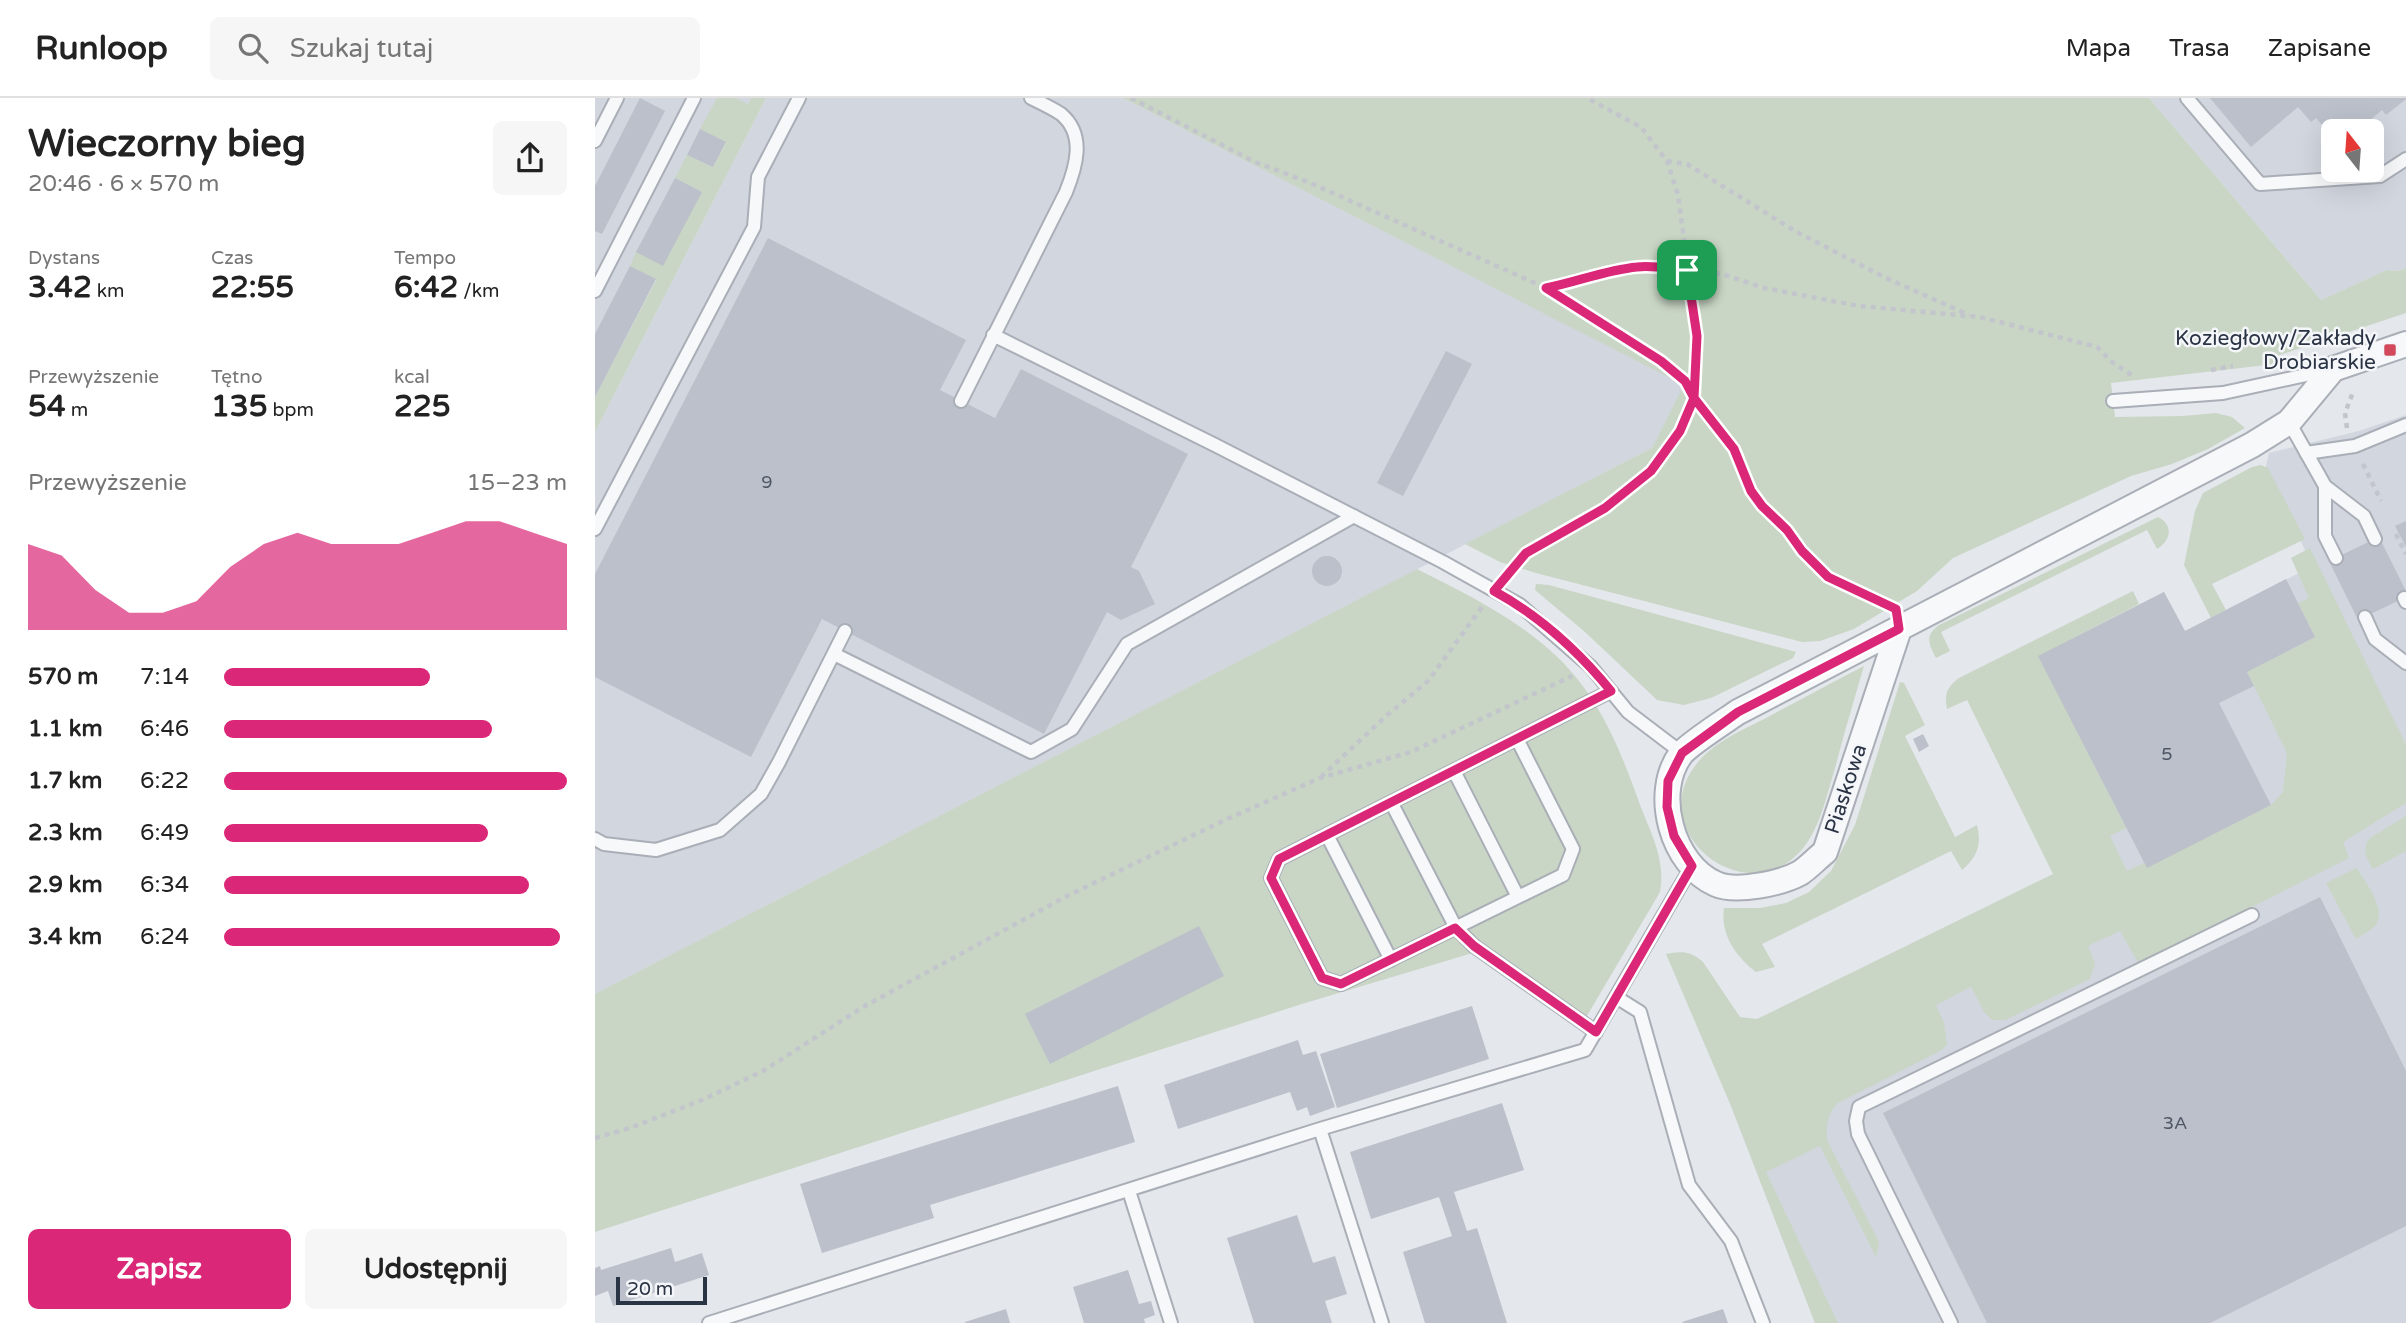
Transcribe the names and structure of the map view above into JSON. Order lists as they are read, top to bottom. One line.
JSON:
{"streets":{"street":["Piaskowa"]},"places":{"transit":["Koziegłowy/Zakłady Drobiarskie"]},"house_numbers":["9","5","3A"],"scale_bar":"20 m","north":"top","page":{"header":"Runloop","search":"Szukaj tutaj","nav":["Mapa","Trasa","Zapisane"],"heading":["Wieczorny bieg","20:46 · 6 × 570 m"],"stats":[["Dystans","3.42 km"],["Czas","22:55"],["Tempo","6:42 /km"],["Przewyższenie","54 m"],["Tętno","135 bpm"],["kcal","225"]],"chart":["Przewyższenie","15–23 m"],"list":[{"name":"570 m","note":"7:14"},{"name":"1.1 km","note":"6:46"},{"name":"1.7 km","note":"6:22"},{"name":"2.3 km","note":"6:49"},{"name":"2.9 km","note":"6:34"},{"name":"3.4 km","note":"6:24"}],"buttons":["Zapisz","Udostępnij"],"scale":"20 m"}}
